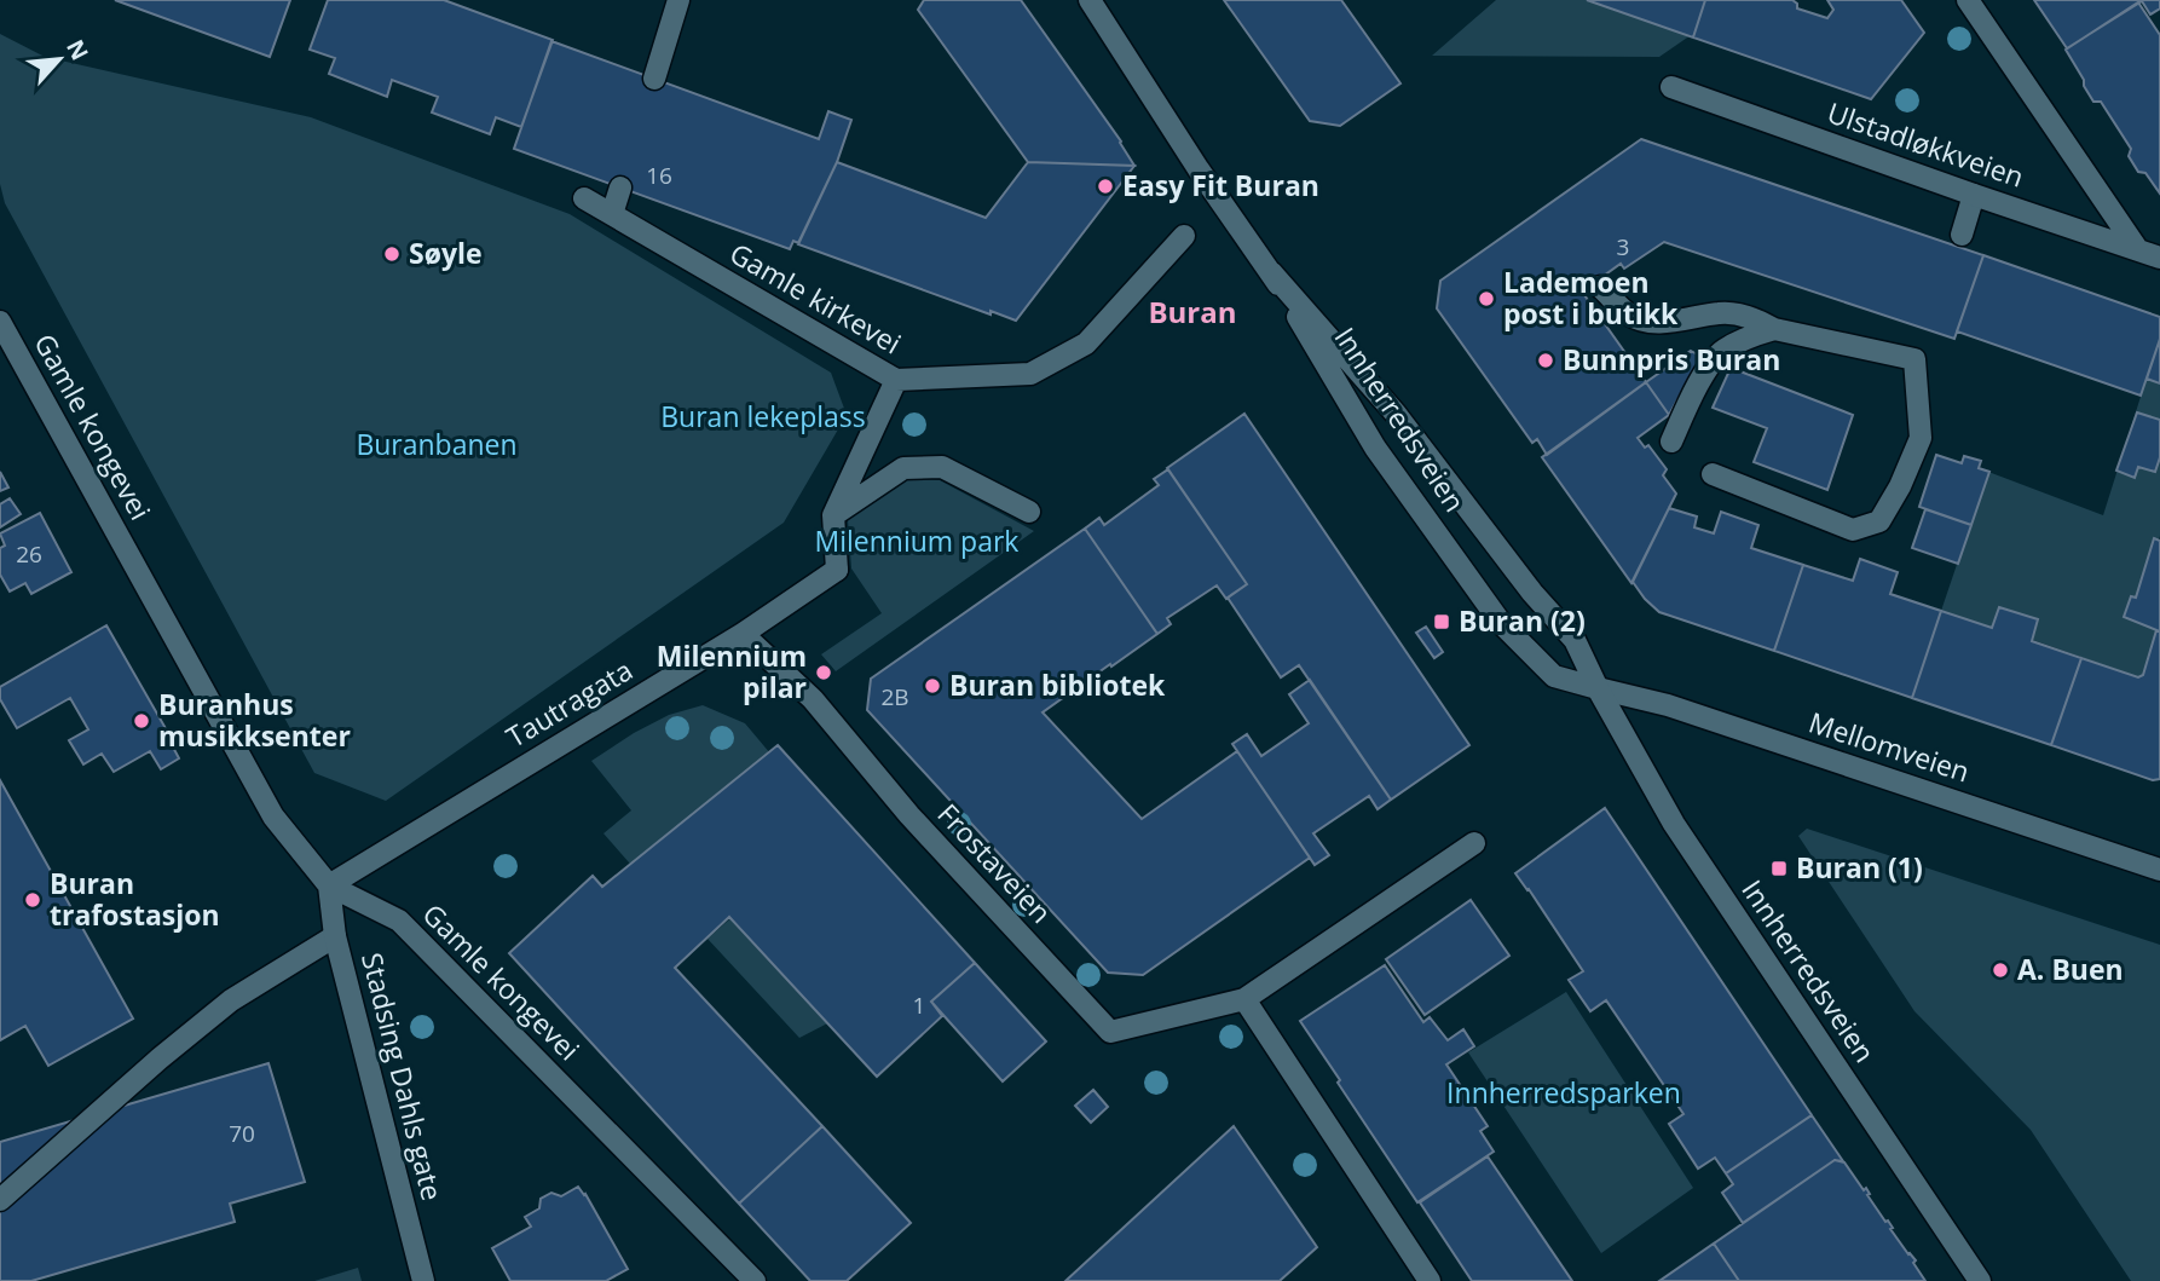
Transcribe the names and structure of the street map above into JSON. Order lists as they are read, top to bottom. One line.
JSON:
{"streets":{"street":["Ulstadløkkveien","Gamle kirkevei","Innherredsveien","Gamle kongevei","Tautragata","Mellomveien","Frostaveien","Stadsing Dahls gate"]},"crossings":[["Innherredsveien","Mellomveien"],["Gamle kongevei","Tautragata"],["Gamle kongevei","Stadsing Dahls gate"],["Tautragata","Frostaveien"],["Tautragata","Stadsing Dahls gate"]],"districts":["Buran"],"parks":["Buran lekeplass","Buranbanen","Milennium park","Innherredsparken"],"places":{"other":["Easy Fit Buran","Søyle","Lademoen post i butikk","Bunnpris Buran","Milennium pilar","Buran bibliotek","Buranhus musikksenter","Buran trafostasjon","A. Buen"],"transit":["Buran (2)","Buran (1)"]},"house_numbers":["16","3","26","2B","1","70"],"north":"top right"}
